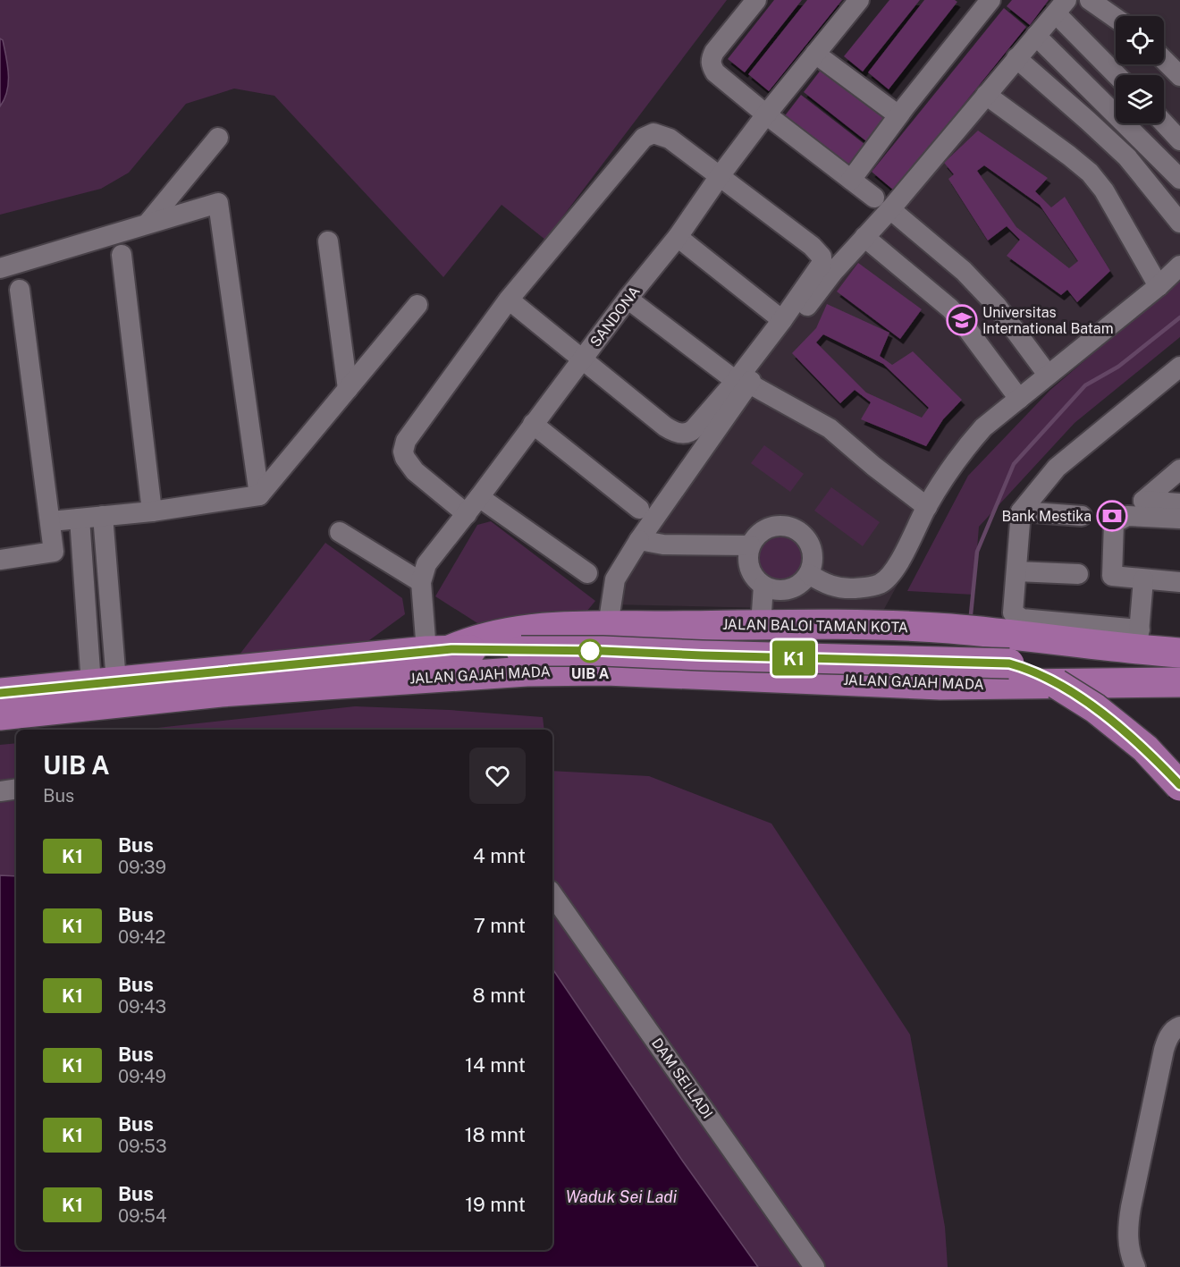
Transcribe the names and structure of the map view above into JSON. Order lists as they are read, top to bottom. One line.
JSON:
{"streets":{"highway":["JALAN BALOI TAMAN KOTA","JALAN GAJAH MADA"],"street":["SANDONA","DAM SEI.LADI"]},"crossings":[["SANDONA","JALAN BALOI TAMAN KOTA"],["SANDONA","JALAN GAJAH MADA"],["JALAN BALOI TAMAN KOTA","JALAN GAJAH MADA"]],"water":["Waduk Sei Ladi"],"places":{"school or university":["Universitas International Batam"],"bank":["Bank Mestika"],"other":["UIB A"]},"lines":["bus line K1"],"page":{"on_map":"K1","heading":["UIB A","Bus"],"list":[{"mark":"K1","name":"Bus","note":"09:39","value":"4 mnt"},{"mark":"K1","name":"Bus","note":"09:42","value":"7 mnt"},{"mark":"K1","name":"Bus","note":"09:43","value":"8 mnt"},{"mark":"K1","name":"Bus","note":"09:49","value":"14 mnt"},{"mark":"K1","name":"Bus","note":"09:53","value":"18 mnt"},{"mark":"K1","name":"Bus","note":"09:54","value":"19 mnt"}]}}
